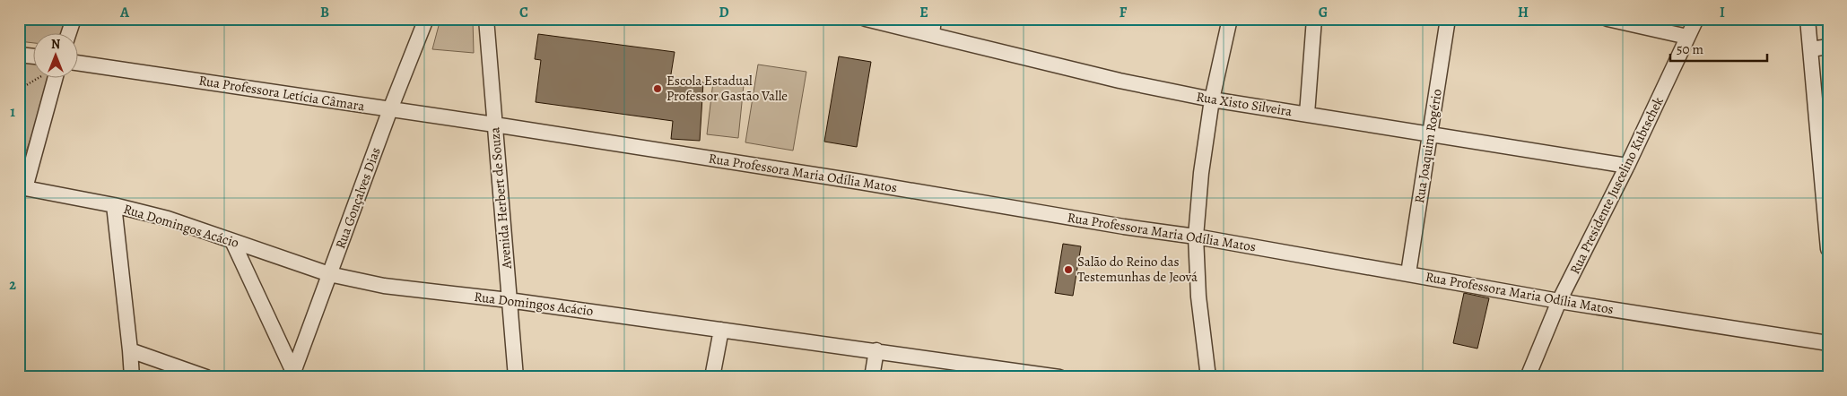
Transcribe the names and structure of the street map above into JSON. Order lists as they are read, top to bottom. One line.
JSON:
{"streets":{"street":["Rua Professora Letícia Câmara","Rua Xisto Silveira","Rua Joaquim Rogério","Rua Professora Maria Odília Matos","Rua Presidente Juscelino Kubtschek","Rua Gonçalves Dias","Avenida Herbert de Souza","Rua Domingos Acácio"]},"crossings":[["Rua Professora Letícia Câmara","Rua Professora Maria Odília Matos"],["Rua Professora Letícia Câmara","Rua Gonçalves Dias"],["Rua Professora Letícia Câmara","Avenida Herbert de Souza"],["Rua Xisto Silveira","Rua Joaquim Rogério"],["Rua Xisto Silveira","Rua Presidente Juscelino Kubtschek"],["Rua Joaquim Rogério","Rua Professora Maria Odília Matos"],["Rua Professora Maria Odília Matos","Rua Presidente Juscelino Kubtschek"],["Rua Professora Maria Odília Matos","Avenida Herbert de Souza"],["Rua Gonçalves Dias","Rua Domingos Acácio"],["Avenida Herbert de Souza","Rua Domingos Acácio"]],"places":["Escola Estadual Professor Gastão Valle","Salão do Reino das Testemunhas de Jeová"],"scale_bar":"50 m","north":"top","grid":{"columns":["A","B","C","D","E","F","G","H","I"],"rows":["1","2"]}}
